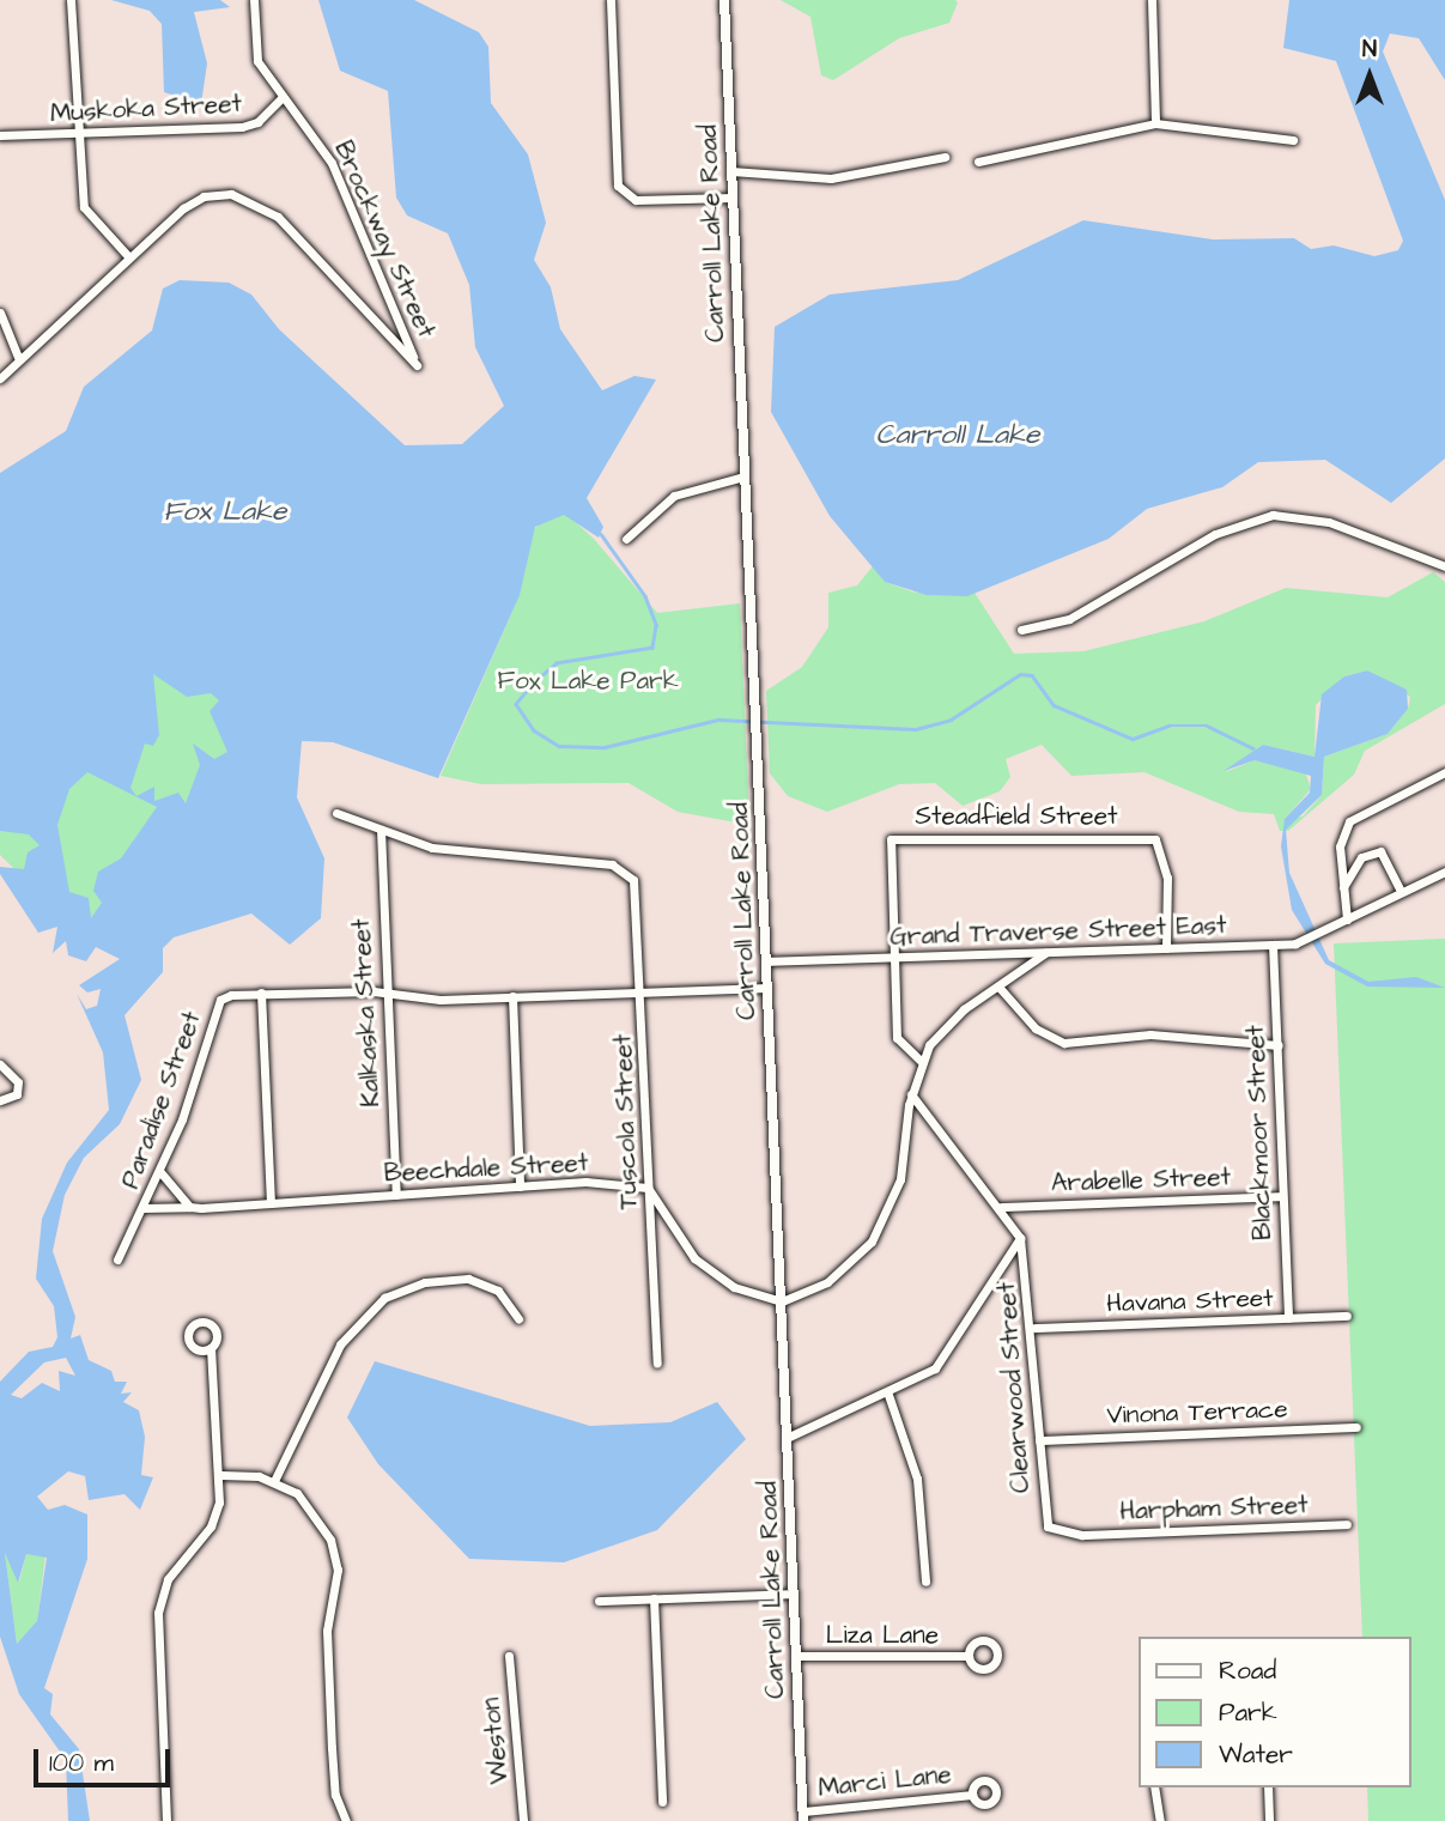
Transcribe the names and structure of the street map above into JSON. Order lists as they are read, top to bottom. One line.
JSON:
{"streets":{"street":["Muskoka Street","Carroll Lake Road","Brockway Street","Steadfield Street","Grand Traverse Street East","Kalkaska Street","Paradise Street","Tuscola Street","Blackmoor Street","Beechdale Street","Arabelle Street","Havana Street","Clearwood Street","Vinona Terrace","Harpham Street","Liza Lane","Weston","Marci Lane"]},"crossings":[["Muskoka Street","Brockway Street"],["Carroll Lake Road","Grand Traverse Street East"],["Carroll Lake Road","Liza Lane"],["Carroll Lake Road","Marci Lane"],["Steadfield Street","Grand Traverse Street East"],["Grand Traverse Street East","Blackmoor Street"],["Kalkaska Street","Tuscola Street"],["Kalkaska Street","Beechdale Street"],["Paradise Street","Beechdale Street"],["Tuscola Street","Beechdale Street"],["Blackmoor Street","Arabelle Street"],["Blackmoor Street","Havana Street"],["Arabelle Street","Clearwood Street"],["Havana Street","Clearwood Street"],["Clearwood Street","Vinona Terrace"],["Clearwood Street","Harpham Street"]],"water":["Carroll Lake","Fox Lake"],"parks":["Fox Lake Park"],"legend":["Road","Park","Water"],"scale_bar":"100 m","north":"top"}
